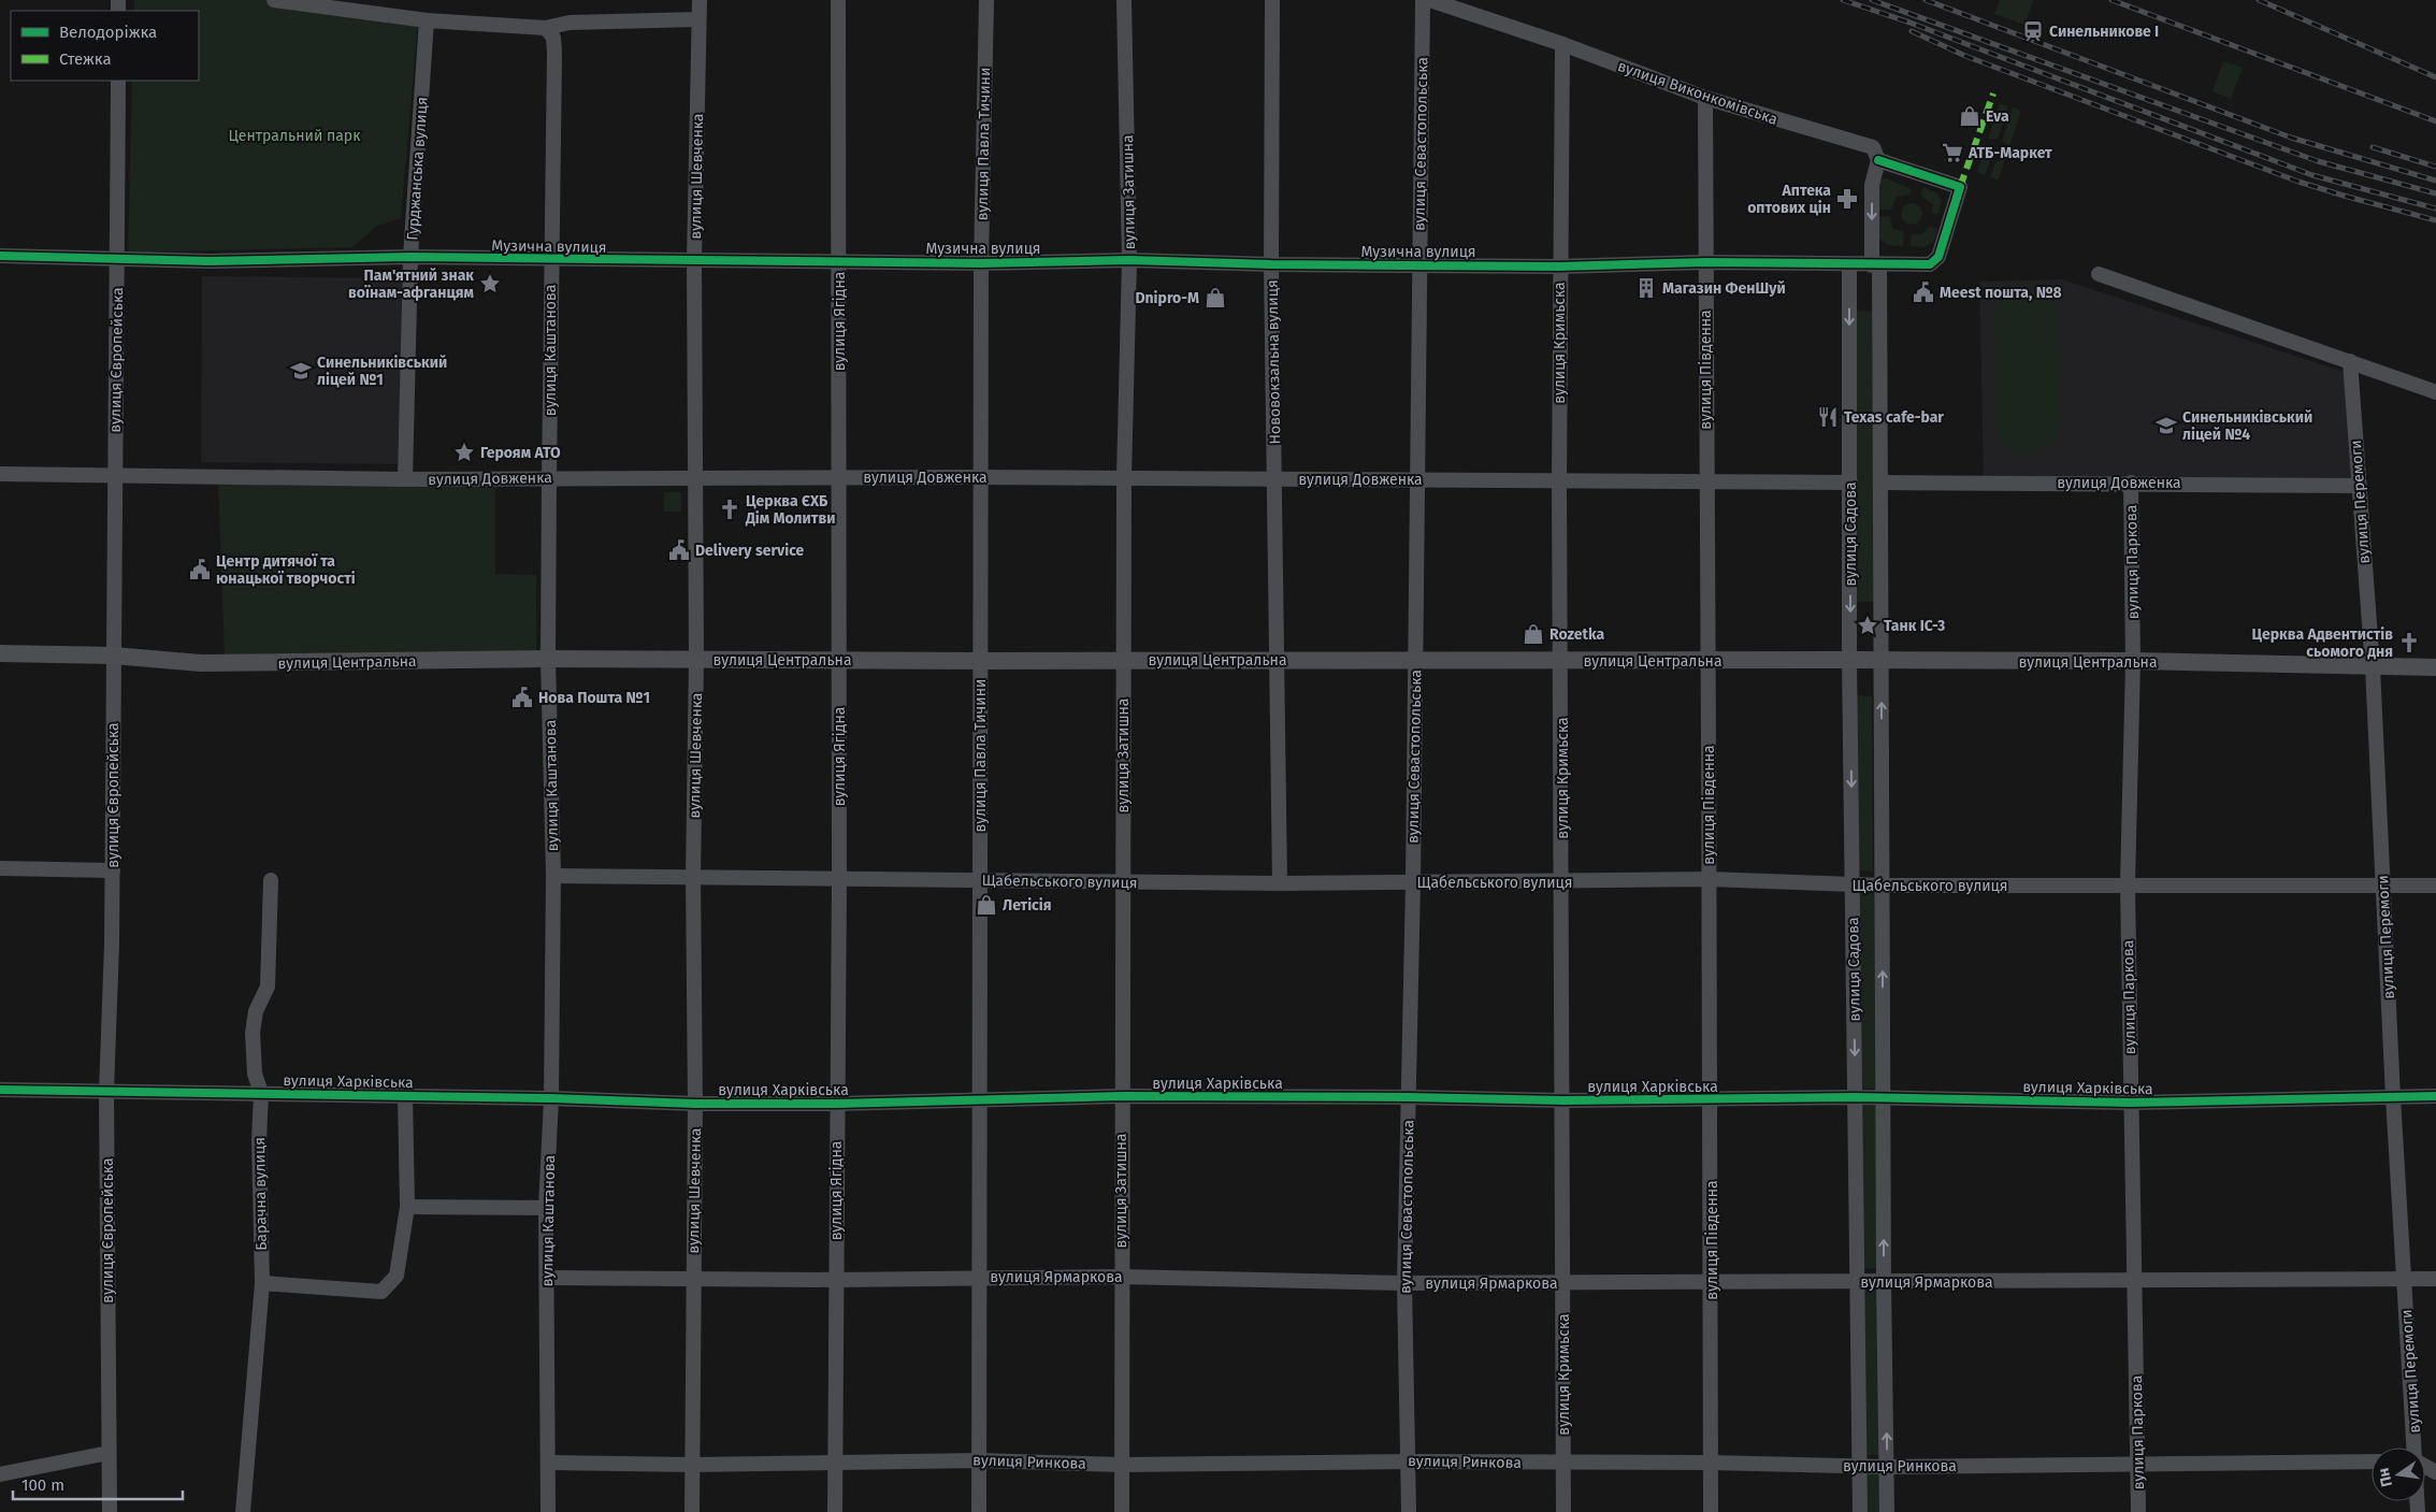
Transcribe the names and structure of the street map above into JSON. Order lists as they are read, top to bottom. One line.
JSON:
{"streets":{"main road":["вулиця Центральна"],"street":["вулиця Виконкомівська","вулиця Павла Тичини","вулиця Севастопольська","Гурджанська вулиця","вулиця Шевченка","вулиця Затишна","Музична вулиця","вулиця Ягідна","вулиця Кримьска","вулиця Каштанова","вулиця Європейська","Нововокзальна вулиця","вулиця Південна","вулиця Довженка","вулиця Перемоги","вулиця Садова","вулиця Паркова","Щабельського вулиця","вулиця Харківська","Барачна вулиця","вулиця Ярмаркова","вулиця Ринкова"]},"crossings":[["вулиця Виконкомівська","Музична вулиця"],["вулиця Виконкомівська","вулиця Кримьска"],["вулиця Виконкомівська","вулиця Південна"],["вулиця Виконкомівська","вулиця Садова"],["вулиця Павла Тичини","Музична вулиця"],["вулиця Павла Тичини","вулиця Довженка"],["вулиця Павла Тичини","вулиця Центральна"],["вулиця Павла Тичини","Щабельського вулиця"],["вулиця Павла Тичини","вулиця Харківська"],["вулиця Павла Тичини","вулиця Ярмаркова"],["вулиця Павла Тичини","вулиця Ринкова"],["вулиця Севастопольська","Музична вулиця"],["вулиця Севастопольська","вулиця Довженка"],["вулиця Севастопольська","вулиця Центральна"],["вулиця Севастопольська","Щабельського вулиця"],["вулиця Севастопольська","вулиця Харківська"],["вулиця Севастопольська","вулиця Ярмаркова"],["вулиця Севастопольська","вулиця Ринкова"],["Гурджанська вулиця","Музична вулиця"],["Гурджанська вулиця","вулиця Довженка"],["вулиця Шевченка","Музична вулиця"],["вулиця Шевченка","вулиця Довженка"],["вулиця Шевченка","вулиця Центральна"],["вулиця Шевченка","Щабельського вулиця"],["вулиця Шевченка","вулиця Харківська"],["вулиця Шевченка","вулиця Ярмаркова"],["вулиця Шевченка","вулиця Ринкова"],["вулиця Затишна","Музична вулиця"],["вулиця Затишна","вулиця Довженка"],["вулиця Затишна","вулиця Центральна"],["вулиця Затишна","Щабельського вулиця"],["вулиця Затишна","вулиця Харківська"],["вулиця Затишна","вулиця Ярмаркова"],["вулиця Затишна","вулиця Ринкова"],["Музична вулиця","вулиця Ягідна"],["Музична вулиця","вулиця Кримьска"],["Музична вулиця","вулиця Каштанова"],["Музична вулиця","вулиця Європейська"],["Музична вулиця","Нововокзальна вулиця"],["Музична вулиця","вулиця Південна"],["Музична вулиця","вулиця Садова"],["вулиця Ягідна","вулиця Довженка"],["вулиця Ягідна","вулиця Центральна"],["вулиця Ягідна","Щабельського вулиця"],["вулиця Ягідна","вулиця Харківська"],["вулиця Ягідна","вулиця Ярмаркова"],["вулиця Ягідна","вулиця Ринкова"],["вулиця Кримьска","вулиця Довженка"],["вулиця Кримьска","вулиця Центральна"],["вулиця Кримьска","Щабельського вулиця"],["вулиця Кримьска","вулиця Харківська"],["вулиця Кримьска","вулиця Ярмаркова"],["вулиця Кримьска","вулиця Ринкова"],["вулиця Каштанова","вулиця Довженка"],["вулиця Каштанова","вулиця Центральна"],["вулиця Каштанова","Щабельського вулиця"],["вулиця Каштанова","вулиця Харківська"],["вулиця Каштанова","вулиця Ярмаркова"],["вулиця Каштанова","вулиця Ринкова"],["вулиця Європейська","вулиця Довженка"],["вулиця Європейська","вулиця Центральна"],["вулиця Європейська","вулиця Харківська"],["Нововокзальна вулиця","вулиця Довженка"],["Нововокзальна вулиця","вулиця Центральна"],["Нововокзальна вулиця","Щабельського вулиця"],["вулиця Південна","вулиця Довженка"],["вулиця Південна","вулиця Центральна"],["вулиця Південна","Щабельського вулиця"],["вулиця Південна","вулиця Харківська"],["вулиця Південна","вулиця Ярмаркова"],["вулиця Південна","вулиця Ринкова"],["вулиця Довженка","вулиця Перемоги"],["вулиця Довженка","вулиця Садова"],["вулиця Довженка","вулиця Паркова"],["вулиця Перемоги","вулиця Центральна"],["вулиця Перемоги","Щабельського вулиця"],["вулиця Перемоги","вулиця Харківська"],["вулиця Перемоги","вулиця Ярмаркова"],["вулиця Садова","вулиця Центральна"],["вулиця Садова","Щабельського вулиця"],["вулиця Садова","вулиця Харківська"],["вулиця Садова","вулиця Ярмаркова"],["вулиця Садова","вулиця Ринкова"],["вулиця Паркова","вулиця Центральна"],["вулиця Паркова","Щабельського вулиця"],["вулиця Паркова","вулиця Харківська"],["вулиця Паркова","вулиця Ярмаркова"],["вулиця Паркова","вулиця Ринкова"],["вулиця Харківська","Барачна вулиця"]],"parks":["Центральний парк"],"places":{"station":["Синельникове І"],"shop":["Eva","Dnipro-M","Rozetka","Летісія"],"supermarket":["АТБ-Маркет"],"pharmacy":["Аптека оптових цін"],"place":["Пам'ятний знак воїнам-афганцям","Героям АТО","Танк ІС-3"],"building":["Магазин ФенШуй"],"public building":["Meest пошта, №8","Delivery service","Центр дитячої та юнацької творчості","Нова Пошта №1"],"school or university":["Синельниківський ліцей №1","Синельниківський ліцей №4"],"restaurant":["Texas cafe-bar"],"church":["Церква ЄХБ Дім Молитви","Церква Адвентистів сьомого дня"]},"legend":["Велодоріжка","Стежка"],"scale_bar":"100 m","north":"left"}
